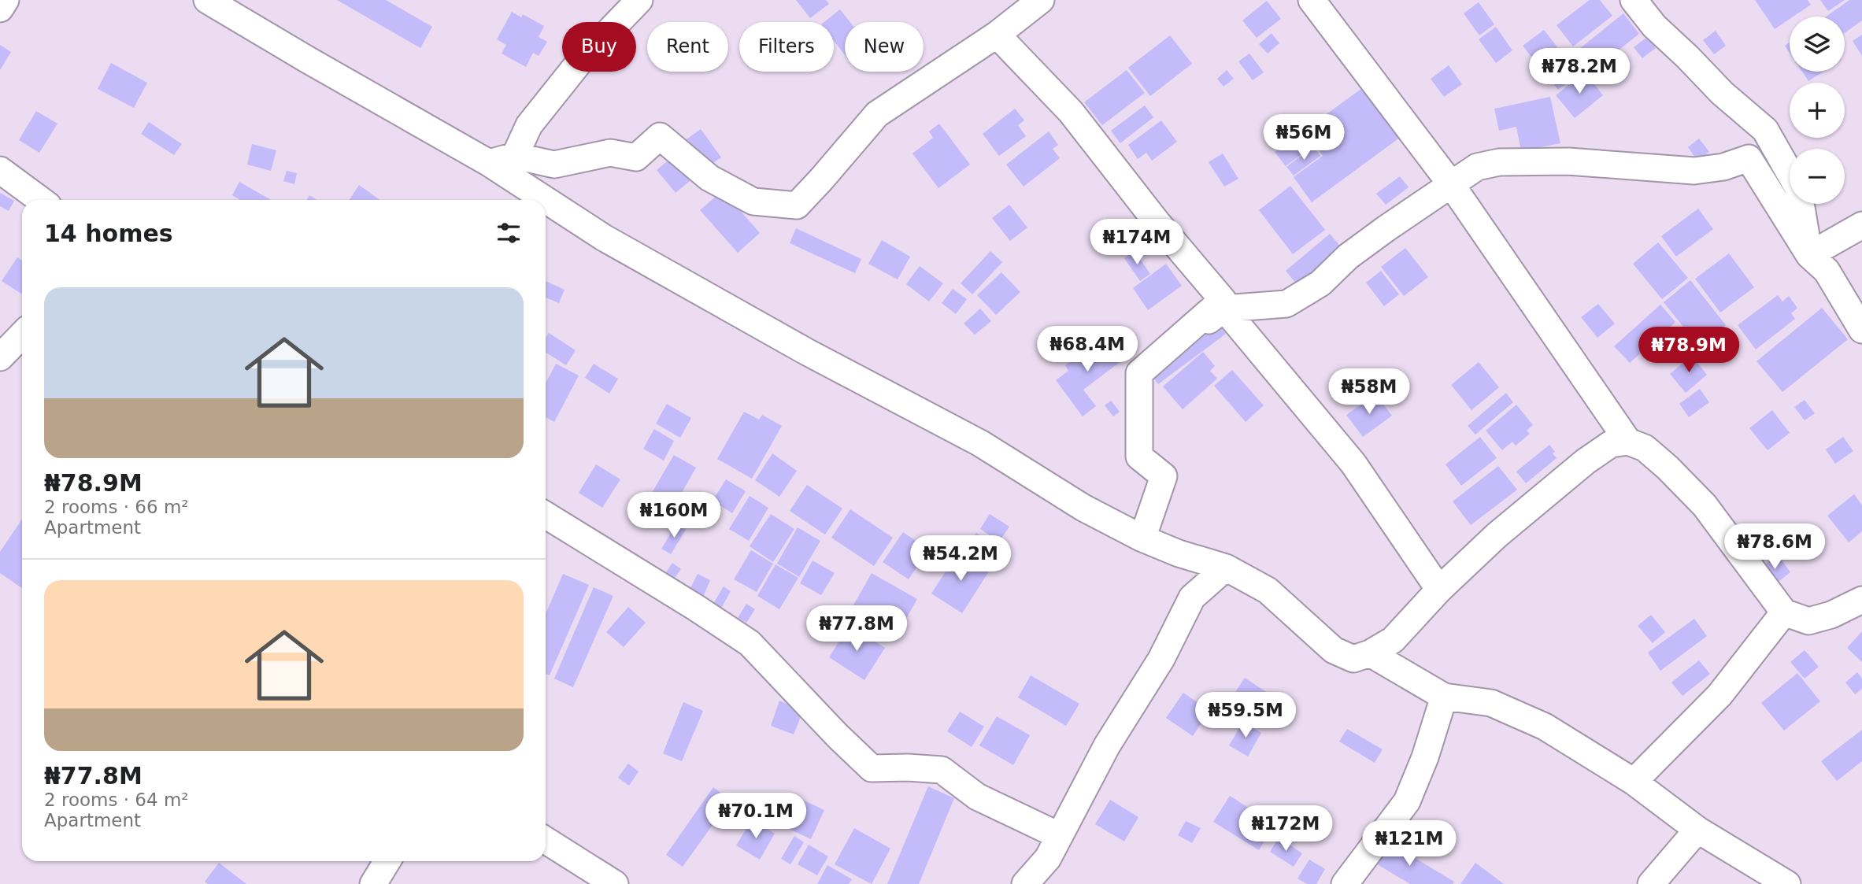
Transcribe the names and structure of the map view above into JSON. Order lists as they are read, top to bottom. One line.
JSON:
{"page":{"map_buttons":["+","−"],"chip":["Buy","Rent","Filters","New"],"price":["₦78.2M","₦56M","₦174M","₦68.4M","₦78.9M","₦58M","₦160M","₦78.6M","₦54.2M","₦77.8M","₦59.5M","₦70.1M","₦172M","₦121M"],"heading":"14 homes","list":[{"name":"₦78.9M","note":"2 rooms · 66 m² · Apartment"},{"name":"₦77.8M","note":"2 rooms · 64 m² · Apartment"}]}}
